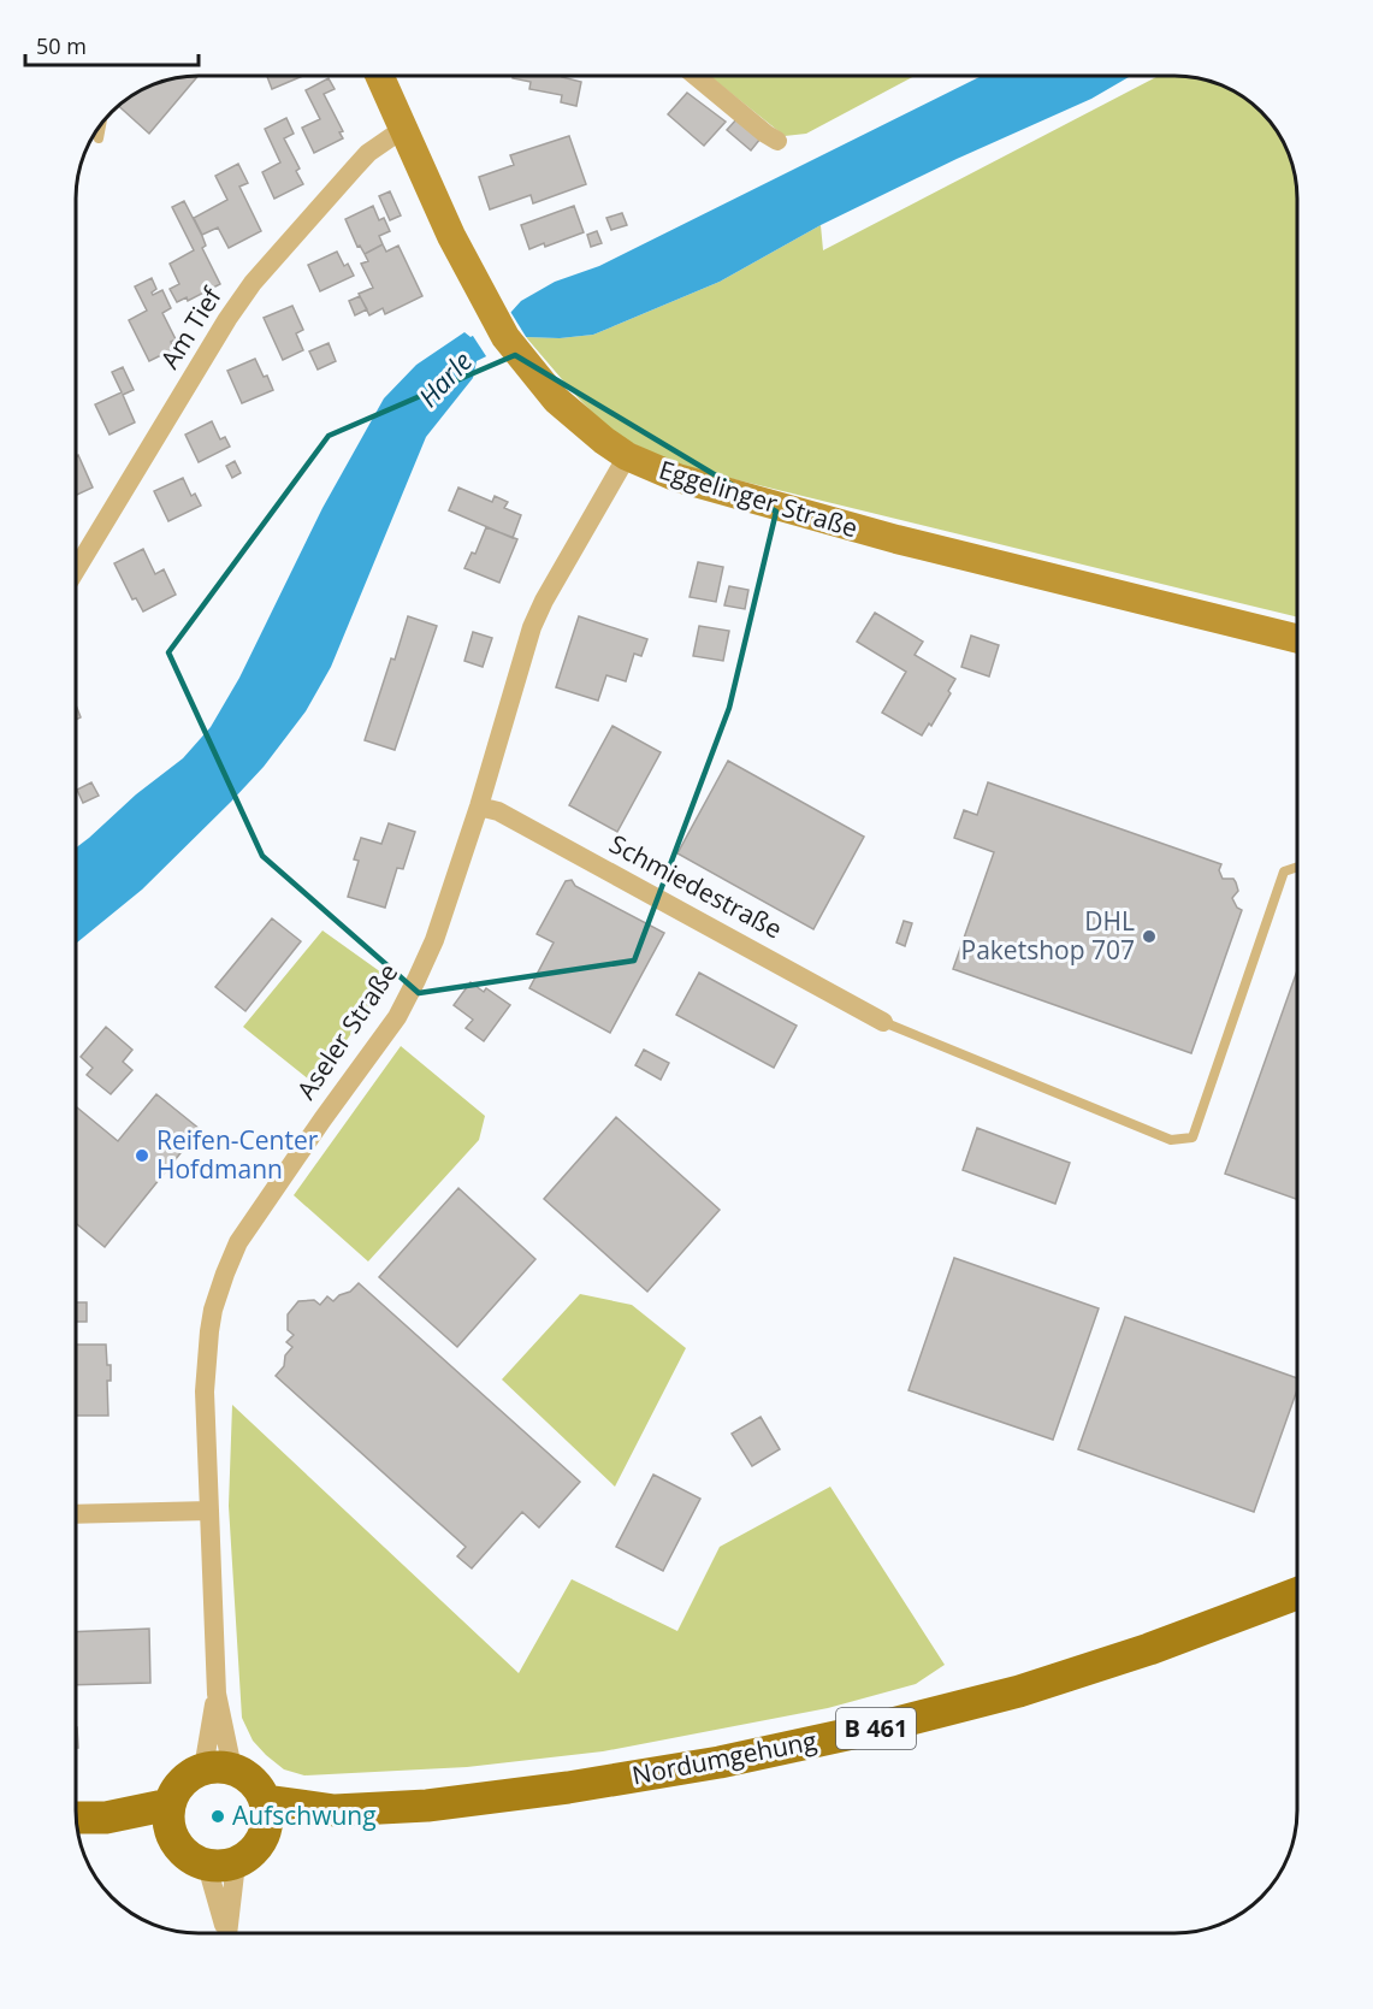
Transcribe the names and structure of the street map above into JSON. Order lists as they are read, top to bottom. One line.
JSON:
{"streets":{"main road":["B 461","Nordumgehung"],"street":["Am Tief","Eggelinger Straße","Schmiedestraße","Aseler Straße"]},"crossings":[["Am Tief","Eggelinger Straße"],["Eggelinger Straße","Aseler Straße"],["Schmiedestraße","Aseler Straße"],["Aseler Straße","Nordumgehung"]],"water":["Harle"],"places":["DHL Paketshop 707","Reifen-Center Hofdmann","Aufschwung"],"scale_bar":"50 m"}
